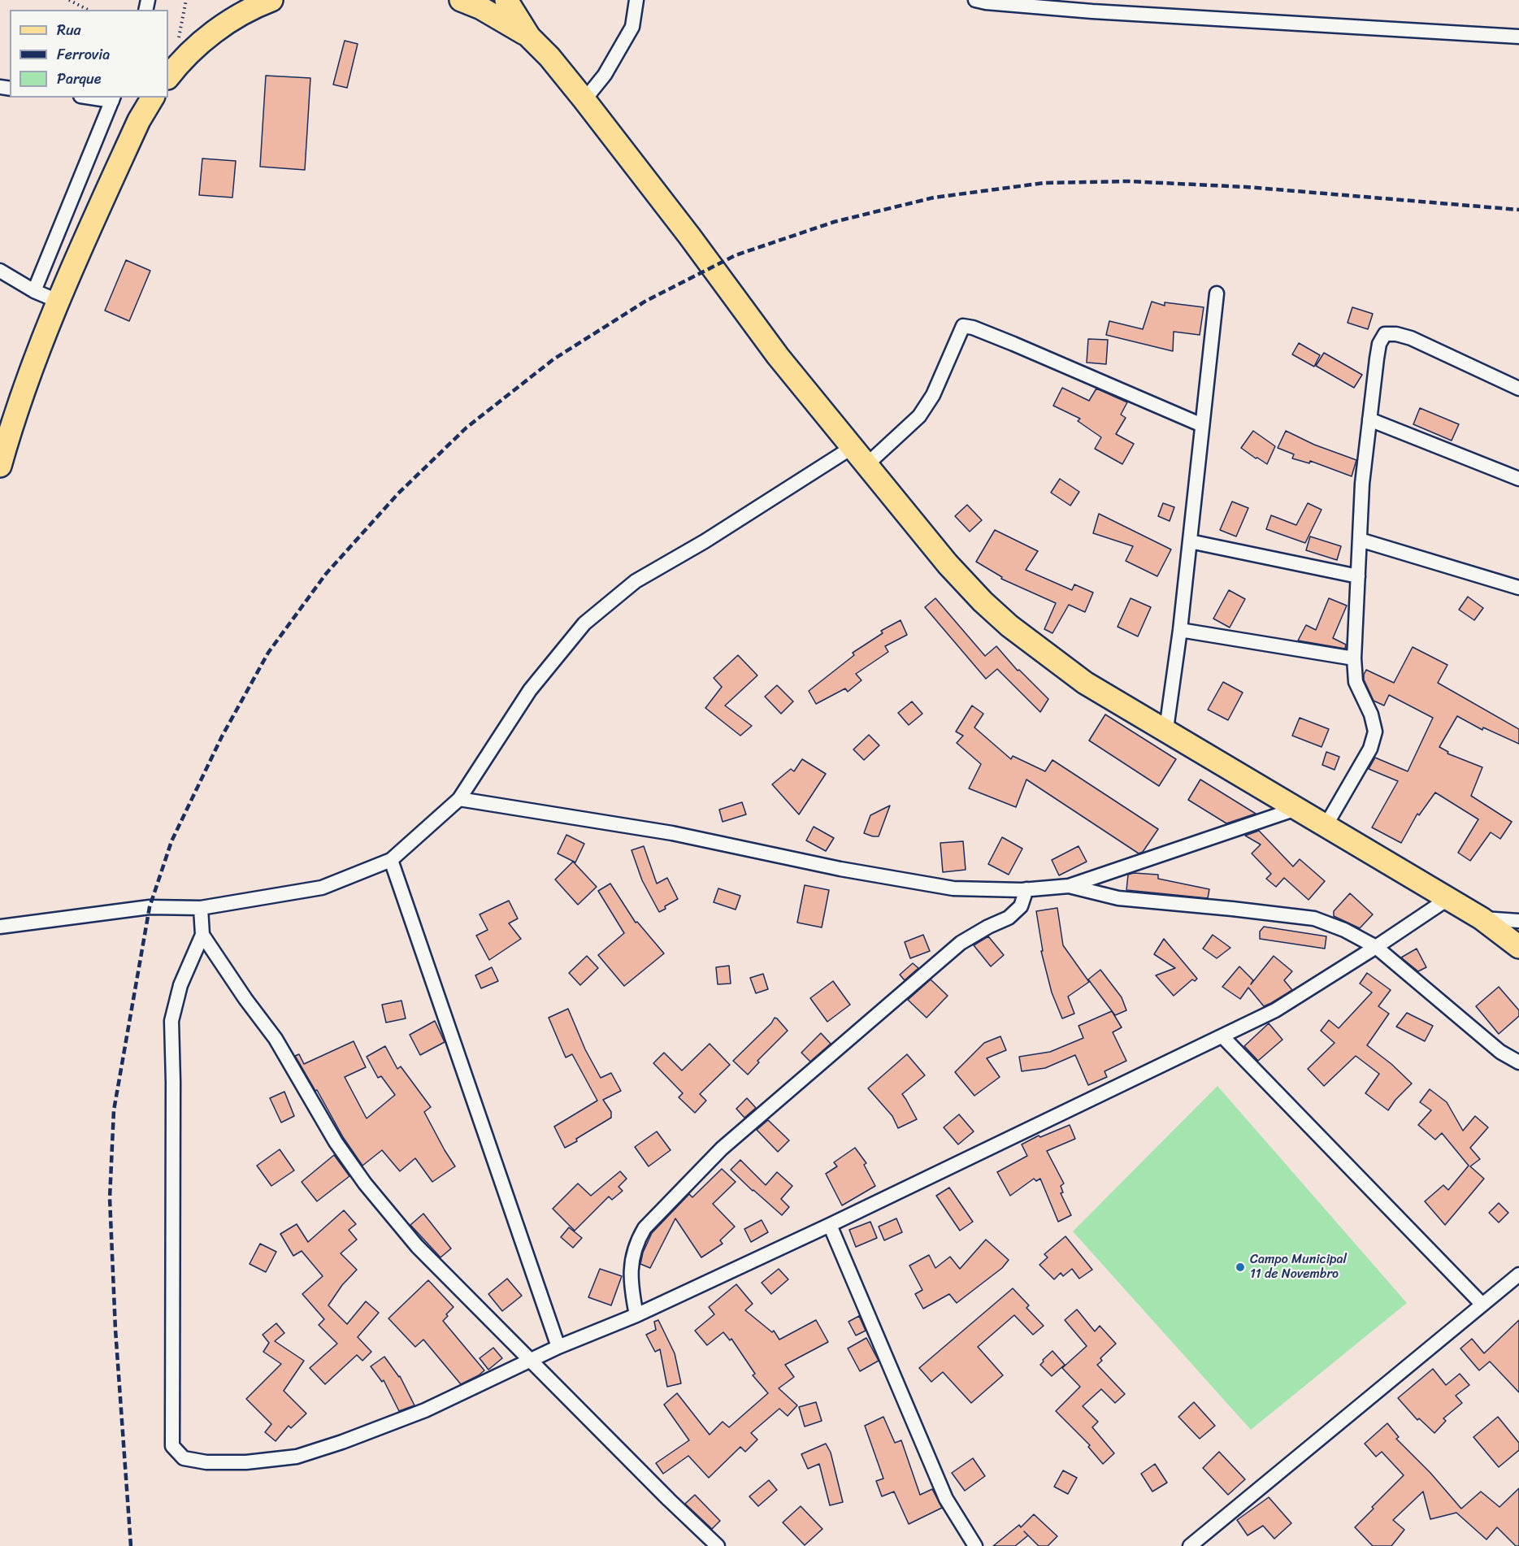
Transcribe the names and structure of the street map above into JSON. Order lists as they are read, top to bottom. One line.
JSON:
{"places":["Campo Municipal 11 de Novembro"],"legend":["Rua","Ferrovia","Parque"]}
